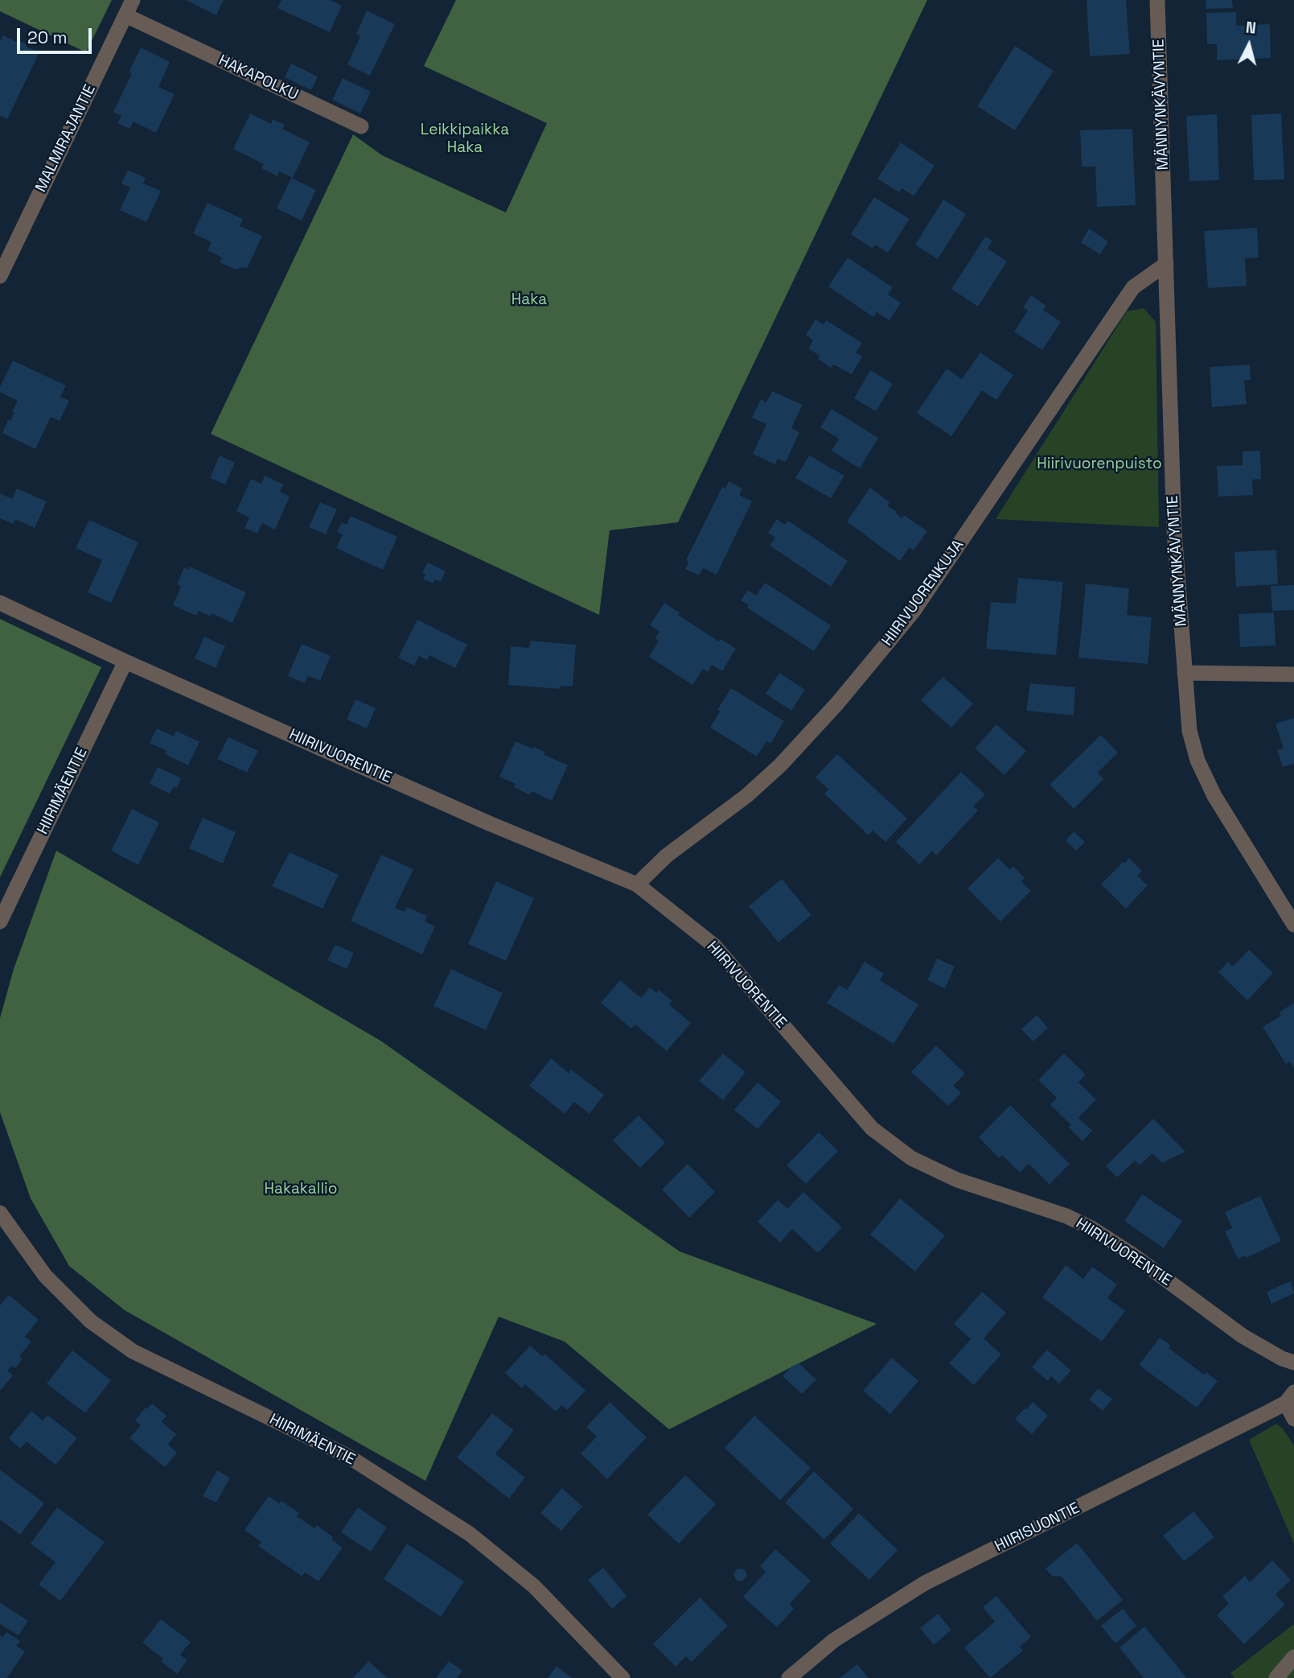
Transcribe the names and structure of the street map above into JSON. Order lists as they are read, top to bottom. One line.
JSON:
{"streets":{"street":["HAKAPOLKU","MÄNNYNKÄVYNTIE","MALMIRAJANTIE","HIIRIVUORENKUJA","HIIRIVUORENTIE","HIIRIMÄENTIE","HIIRISUONTIE"]},"crossings":[["HAKAPOLKU","MALMIRAJANTIE"],["MÄNNYNKÄVYNTIE","HIIRIVUORENKUJA"],["HIIRIVUORENKUJA","HIIRIVUORENTIE"],["HIIRIVUORENTIE","HIIRIMÄENTIE"]],"parks":["Leikkipaikka Haka","Haka","Hiirivuorenpuisto","Hakakallio"],"scale_bar":"20 m","north":"top"}
